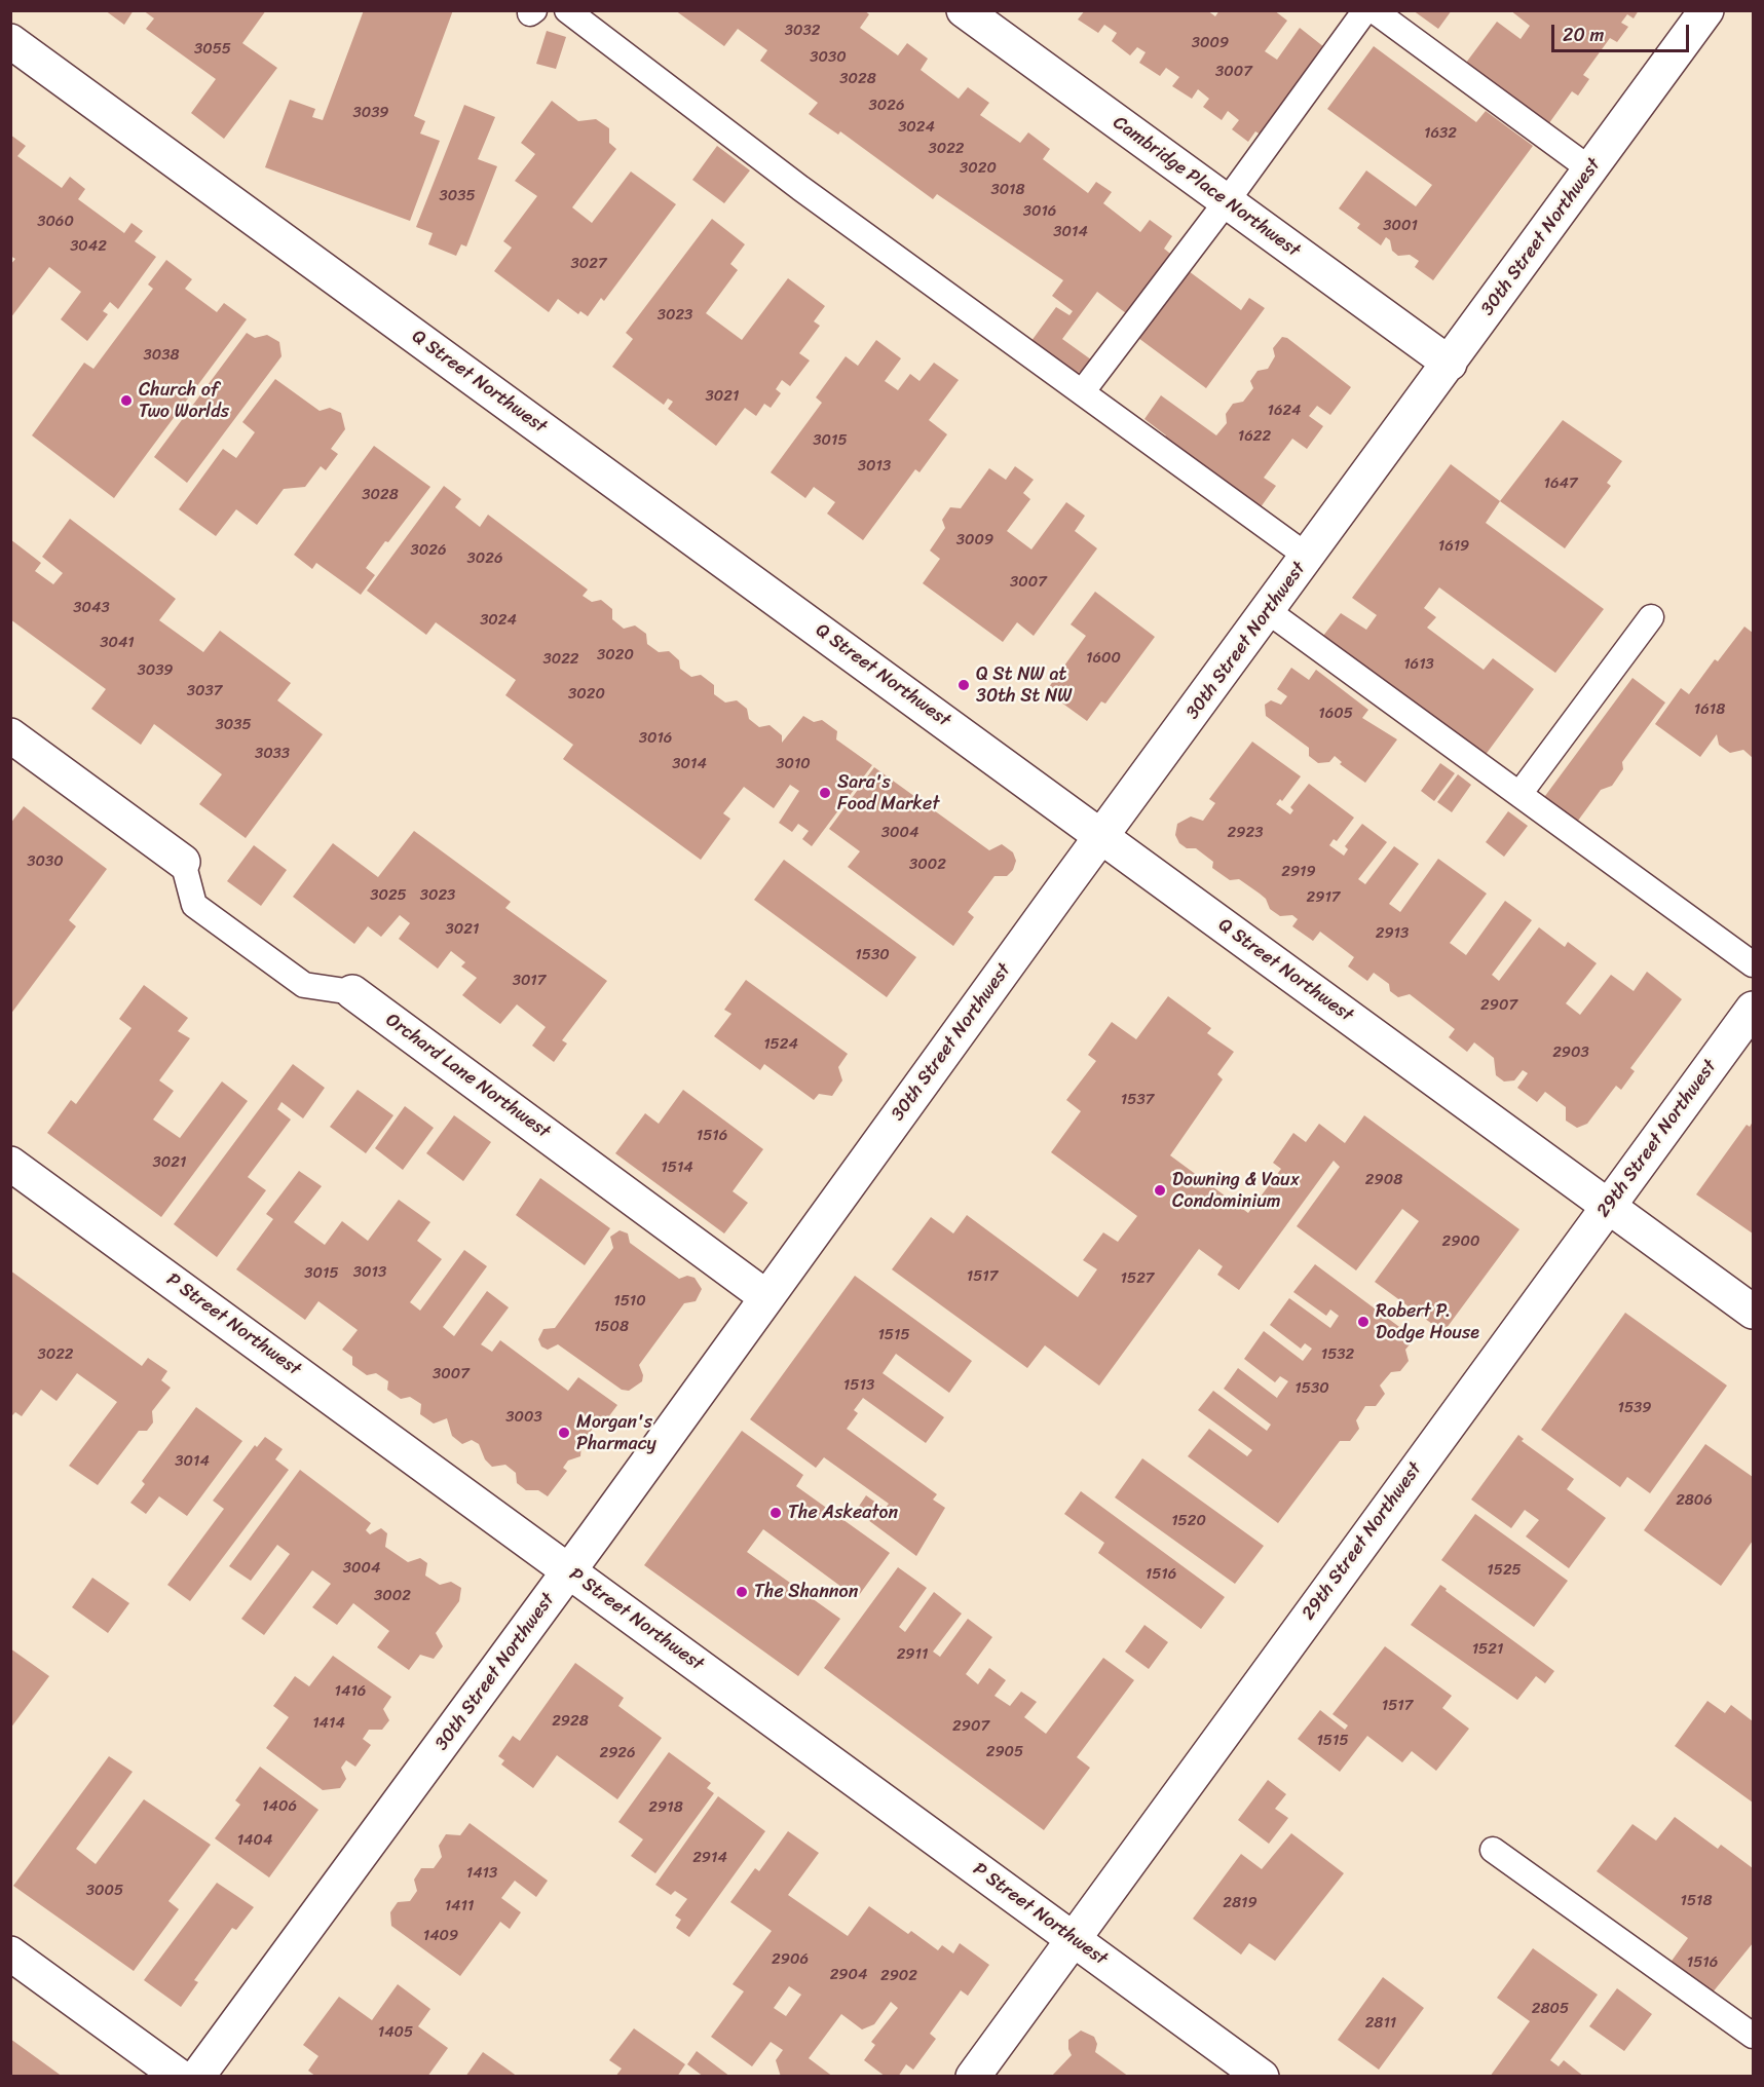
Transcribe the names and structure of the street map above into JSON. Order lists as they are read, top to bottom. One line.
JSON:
{"streets":{"street":["Cambridge Place Northwest","30th Street Northwest","Q Street Northwest","Orchard Lane Northwest","29th Street Northwest","P Street Northwest"]},"crossings":[["Cambridge Place Northwest","30th Street Northwest"],["30th Street Northwest","Q Street Northwest"],["30th Street Northwest","Orchard Lane Northwest"],["30th Street Northwest","P Street Northwest"],["Q Street Northwest","29th Street Northwest"],["29th Street Northwest","P Street Northwest"]],"places":["Church of Two Worlds","Q St NW at 30th St NW","Sara's Food Market","Downing & Vaux Condominium","Robert P. Dodge House","Morgan's Pharmacy","The Askeaton","The Shannon"],"house_numbers":["3032","3009","3055","3030","3007","3028","3026","3039","3024","1632","3022","3020","3018","3035","3016","3060","3001","3014","3042","3027","3023","3038","3021","1624","1622","3015","3013","1647","3028","3009","1619","3026","3026","3007","3043","3024","3041","3020","1600","3022","1613","3039","3037","3020","1618","1605","3035","3016","3033","3014","3010","3004","2923","3030","3002","2919","3025","3023","2917","3021","2913","1530","3017","2907","1524","2903","1537","1516","3021","1514","2908","2900","3013","3015","1517","1527","1510","1508","1515","3022","1532","3007","1513","1530","1539","3003","3014","2806","1520","3004","1525","1516","3002","1521","2911","1416","1517","2928","1414","2907","1515","2905","2926","1406","2918","1404","2914","1413","3005","1518","2819","1411","1409","2906","1516","2904","2902","2805","2811","1405"],"scale_bar":"20 m"}
